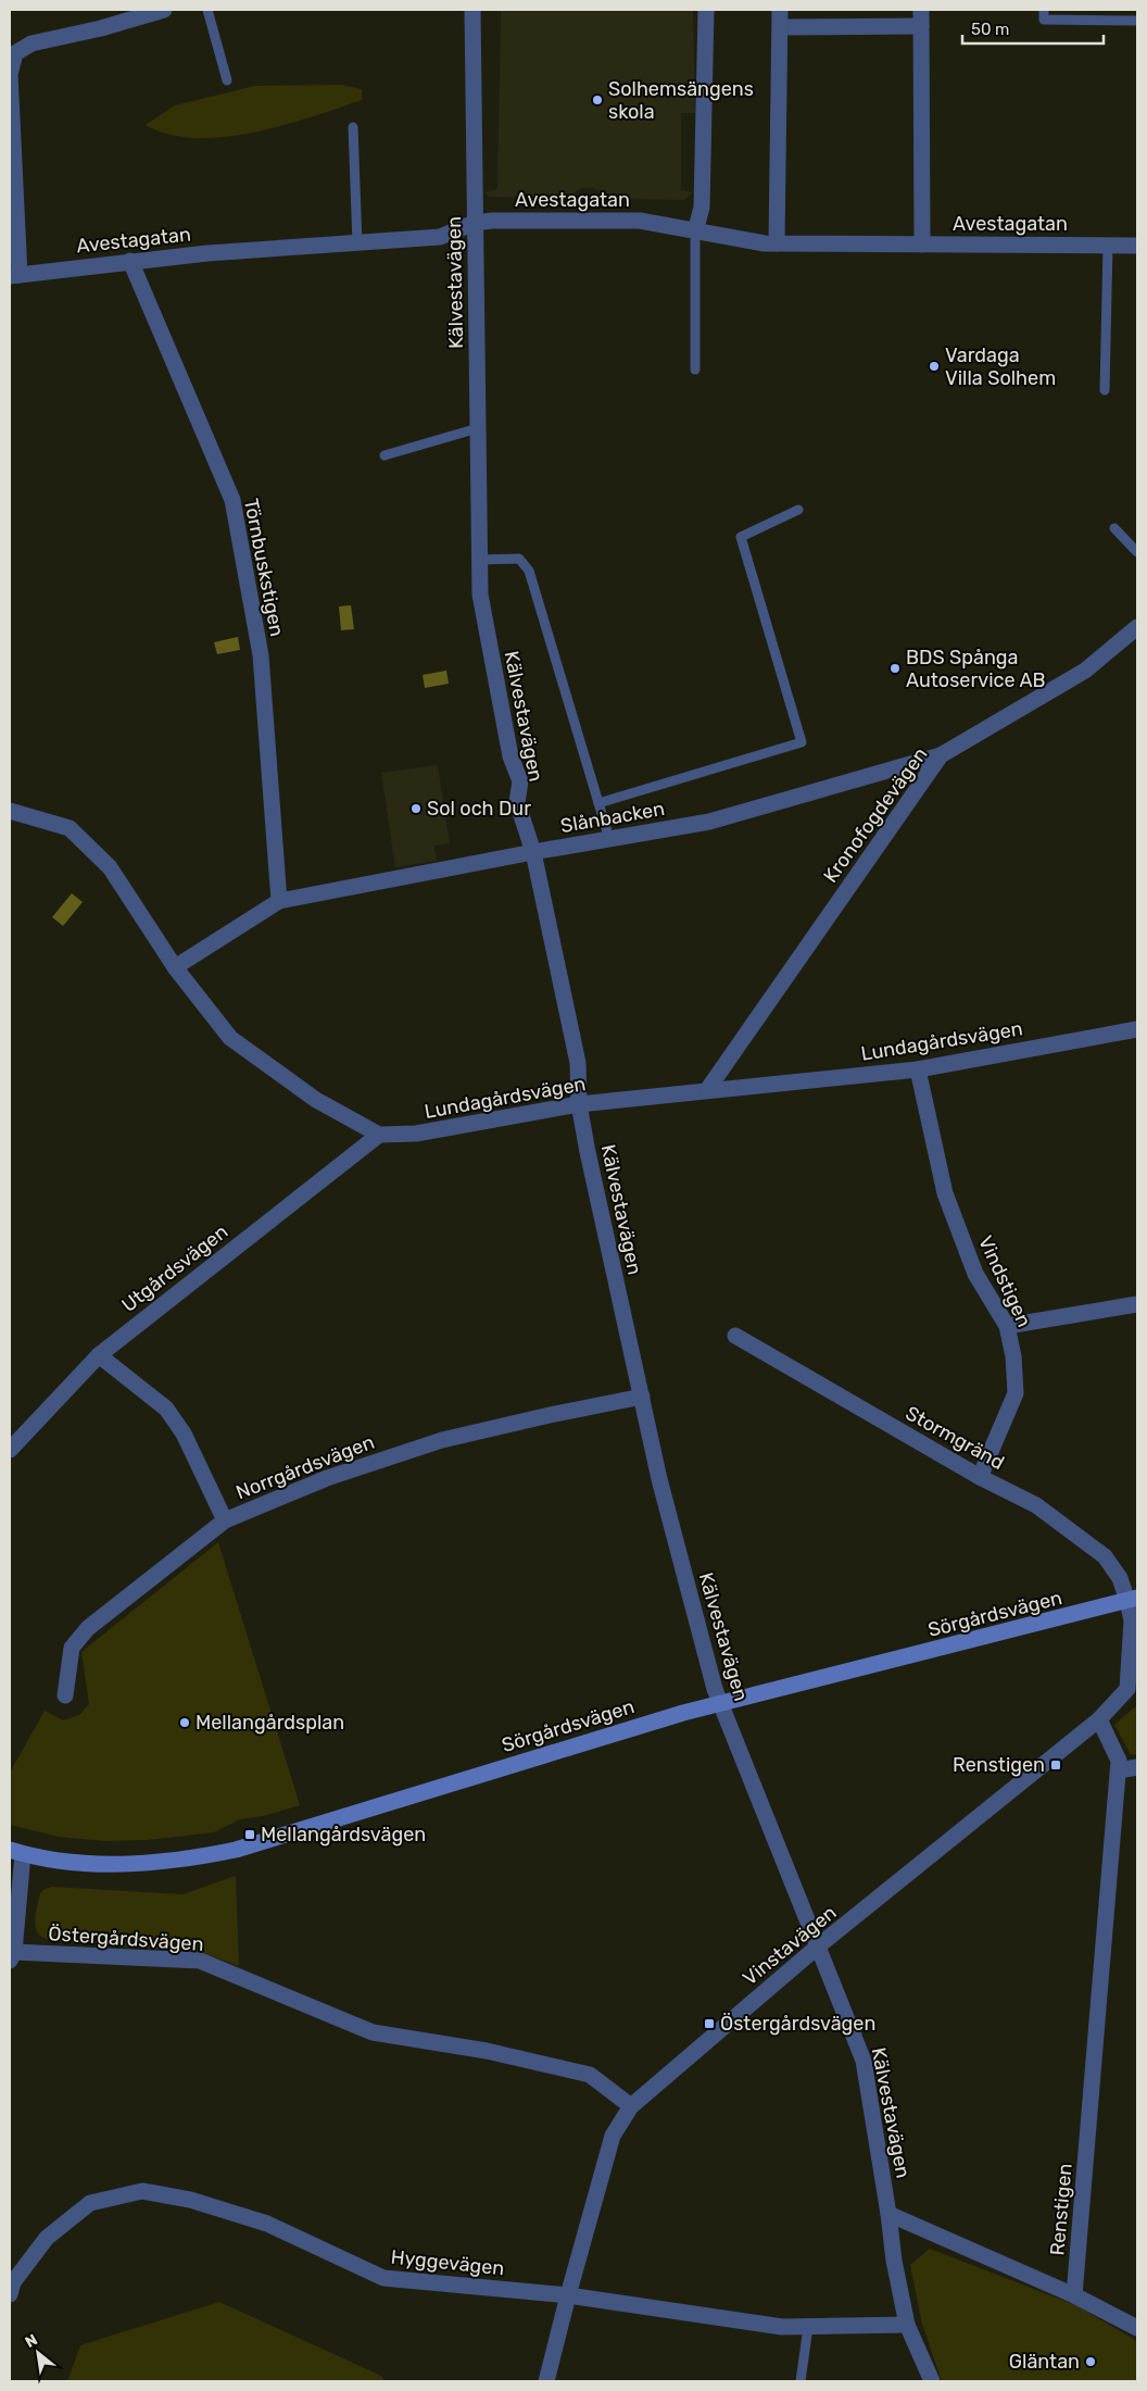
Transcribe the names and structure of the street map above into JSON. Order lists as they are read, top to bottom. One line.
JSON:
{"streets":{"street":["Avestagatan","Kälvestavägen","Törnbuskstigen","Kronofogdevägen","Slånbacken","Lundagårdsvägen","Utgårdsvägen","Vindstigen","Stormgränd","Norrgårdsvägen","Sörgårdsvägen","Östergårdsvägen","Vinstavägen","Renstigen","Hyggevägen"]},"crossings":[["Avestagatan","Kälvestavägen"],["Avestagatan","Törnbuskstigen"],["Kälvestavägen","Slånbacken"],["Kälvestavägen","Lundagårdsvägen"],["Kälvestavägen","Norrgårdsvägen"],["Kälvestavägen","Sörgårdsvägen"],["Kälvestavägen","Vinstavägen"],["Kälvestavägen","Hyggevägen"],["Törnbuskstigen","Slånbacken"],["Kronofogdevägen","Slånbacken"],["Kronofogdevägen","Lundagårdsvägen"],["Lundagårdsvägen","Utgårdsvägen"],["Lundagårdsvägen","Vindstigen"],["Vindstigen","Stormgränd"],["Stormgränd","Sörgårdsvägen"],["Stormgränd","Vinstavägen"],["Sörgårdsvägen","Vinstavägen"],["Östergårdsvägen","Vinstavägen"],["Vinstavägen","Renstigen"],["Vinstavägen","Hyggevägen"]],"places":{"other":["Solhemsängens skola","Vardaga Villa Solhem","BDS Spånga Autoservice AB","Sol och Dur","Mellangårdsplan","Gläntan"],"transit":["Renstigen","Mellangårdsvägen","Östergårdsvägen"]},"scale_bar":"50 m","north":"top left"}
